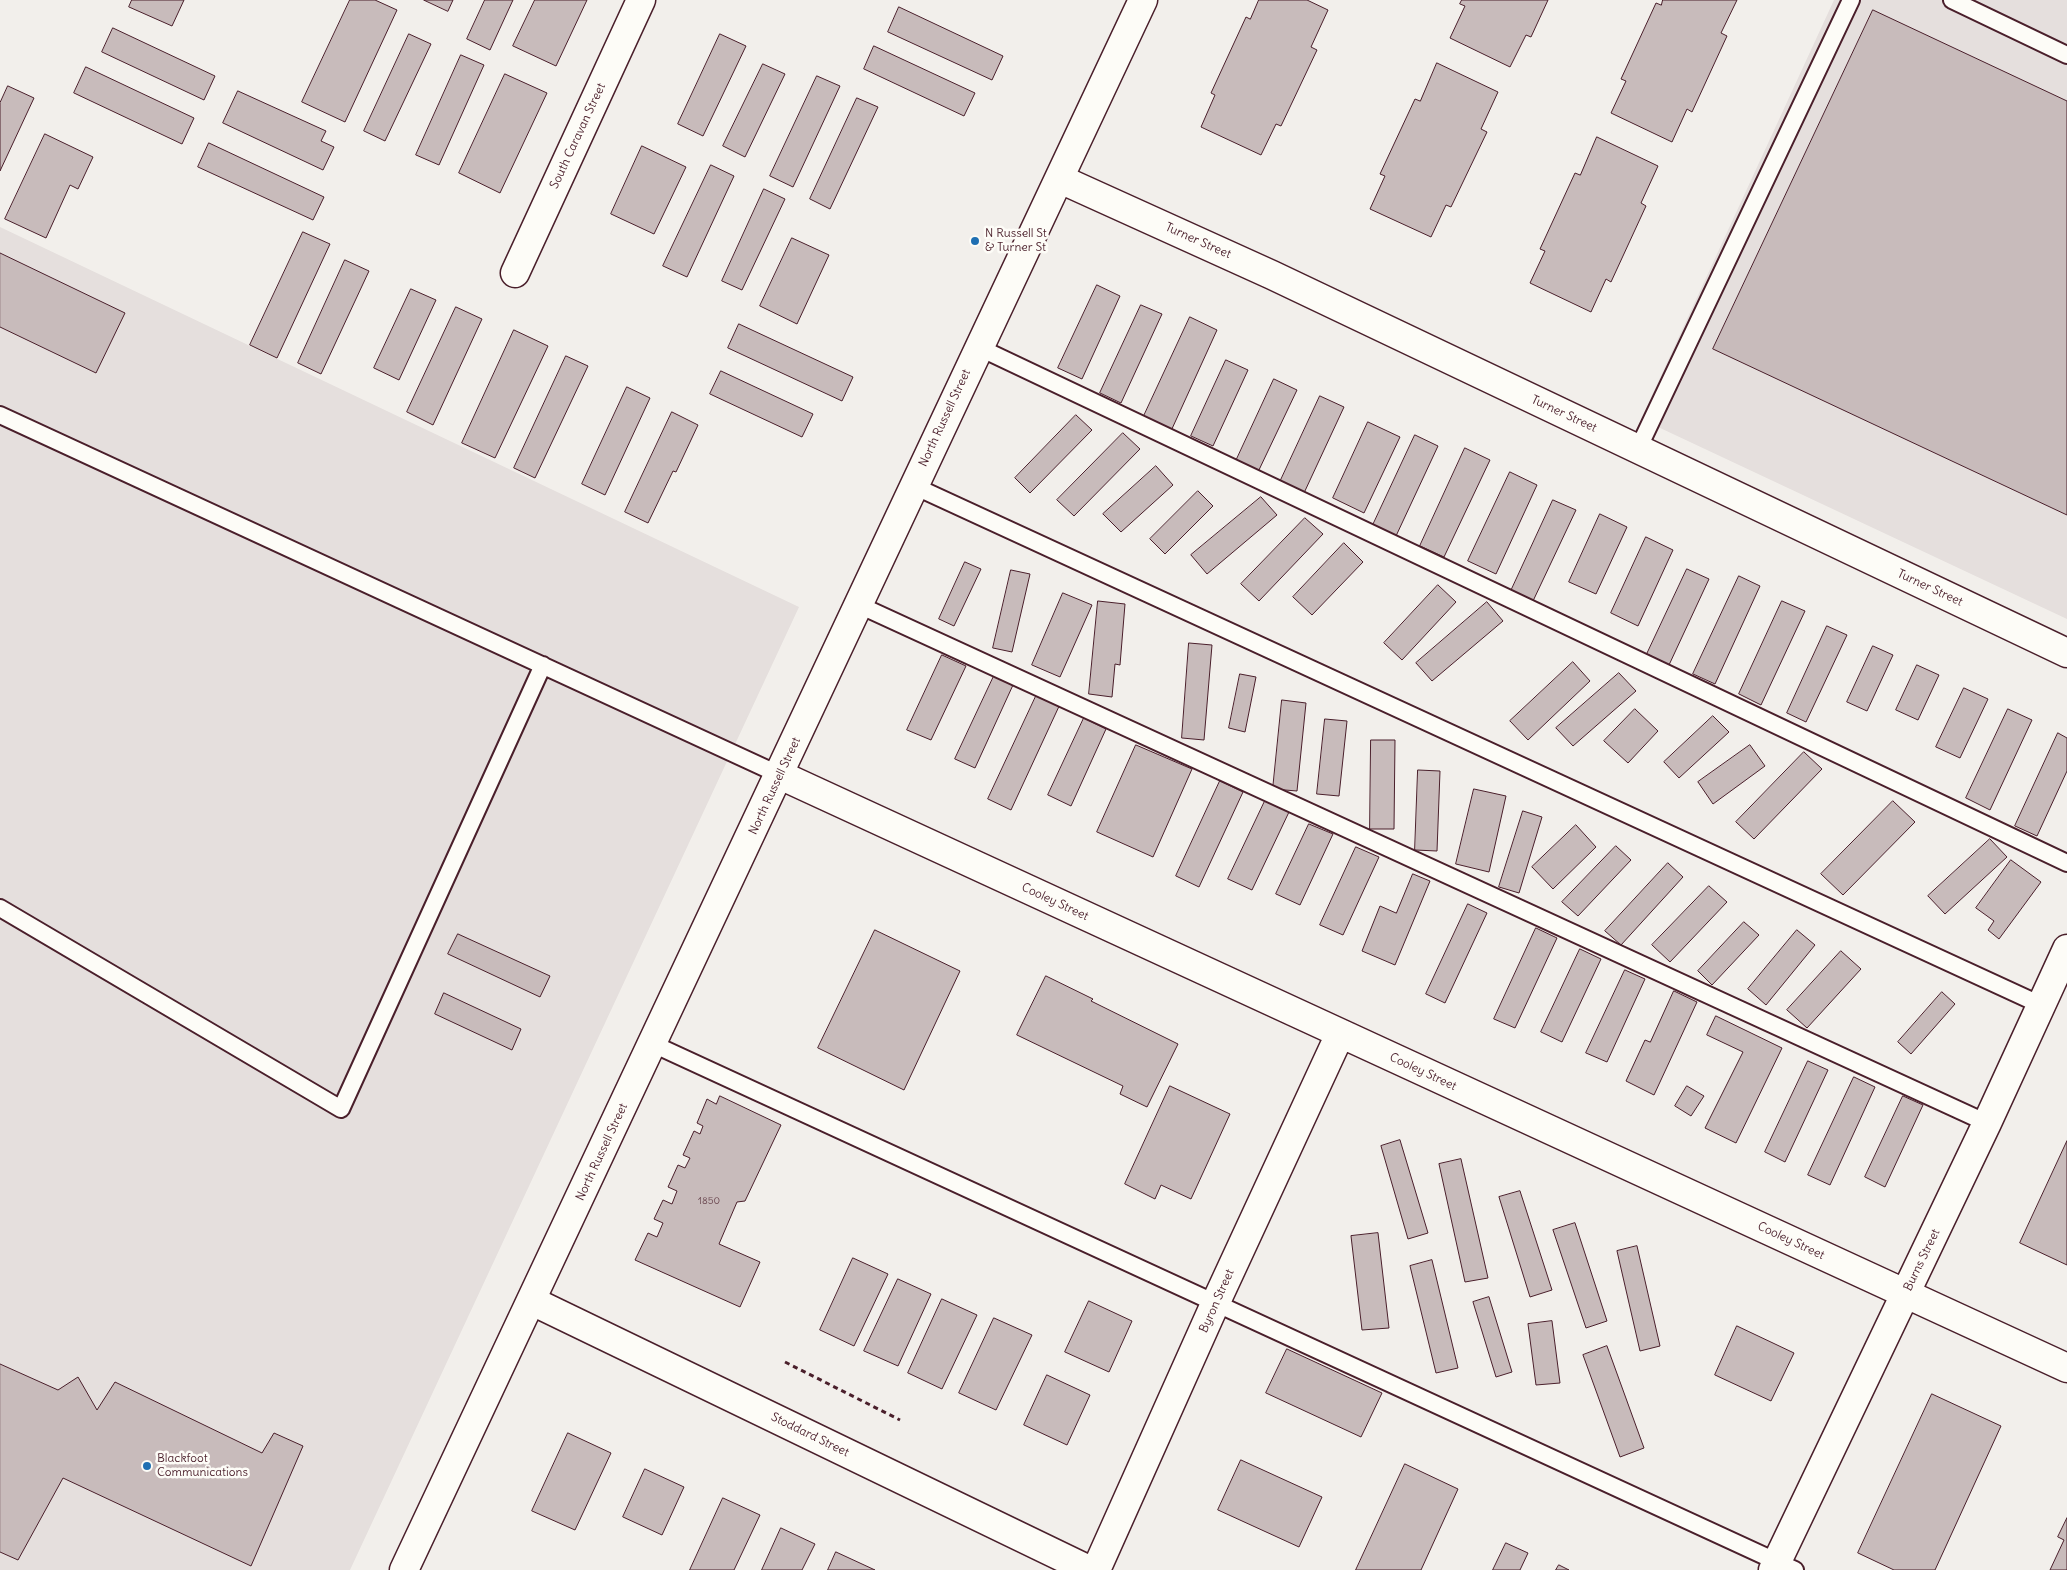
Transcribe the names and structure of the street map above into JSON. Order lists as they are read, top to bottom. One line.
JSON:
{"streets":{"street":["South Caravan Street","Turner Street","North Russell Street","Cooley Street","Burns Street","Byron Street","Stoddard Street"]},"crossings":[["Turner Street","North Russell Street"],["North Russell Street","Cooley Street"],["North Russell Street","Stoddard Street"],["Cooley Street","Burns Street"],["Cooley Street","Byron Street"]],"places":["N Russell St & Turner St","Blackfoot Communications"],"house_numbers":["1850"]}
